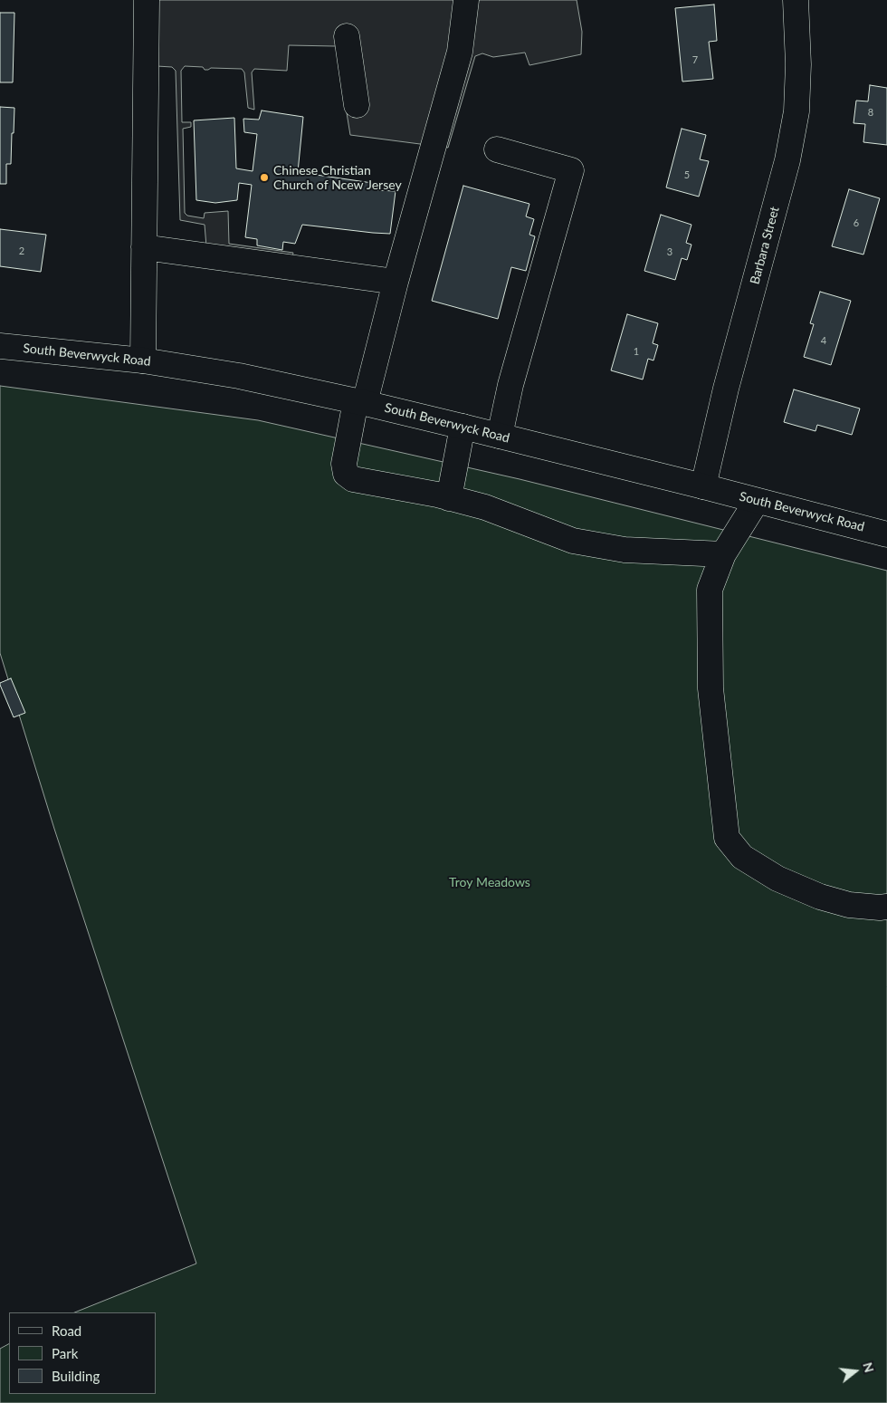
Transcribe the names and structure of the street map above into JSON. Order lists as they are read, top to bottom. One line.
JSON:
{"streets":{"main road":["Barbara Street","South Beverwyck Road"]},"crossings":[["Barbara Street","South Beverwyck Road"]],"parks":["Troy Meadows"],"places":["Chinese Christian Church of Ncew Jersey"],"house_numbers":["7","8","5","6","2","3","4","1"],"legend":["Road","Park","Building"],"north":"right"}
